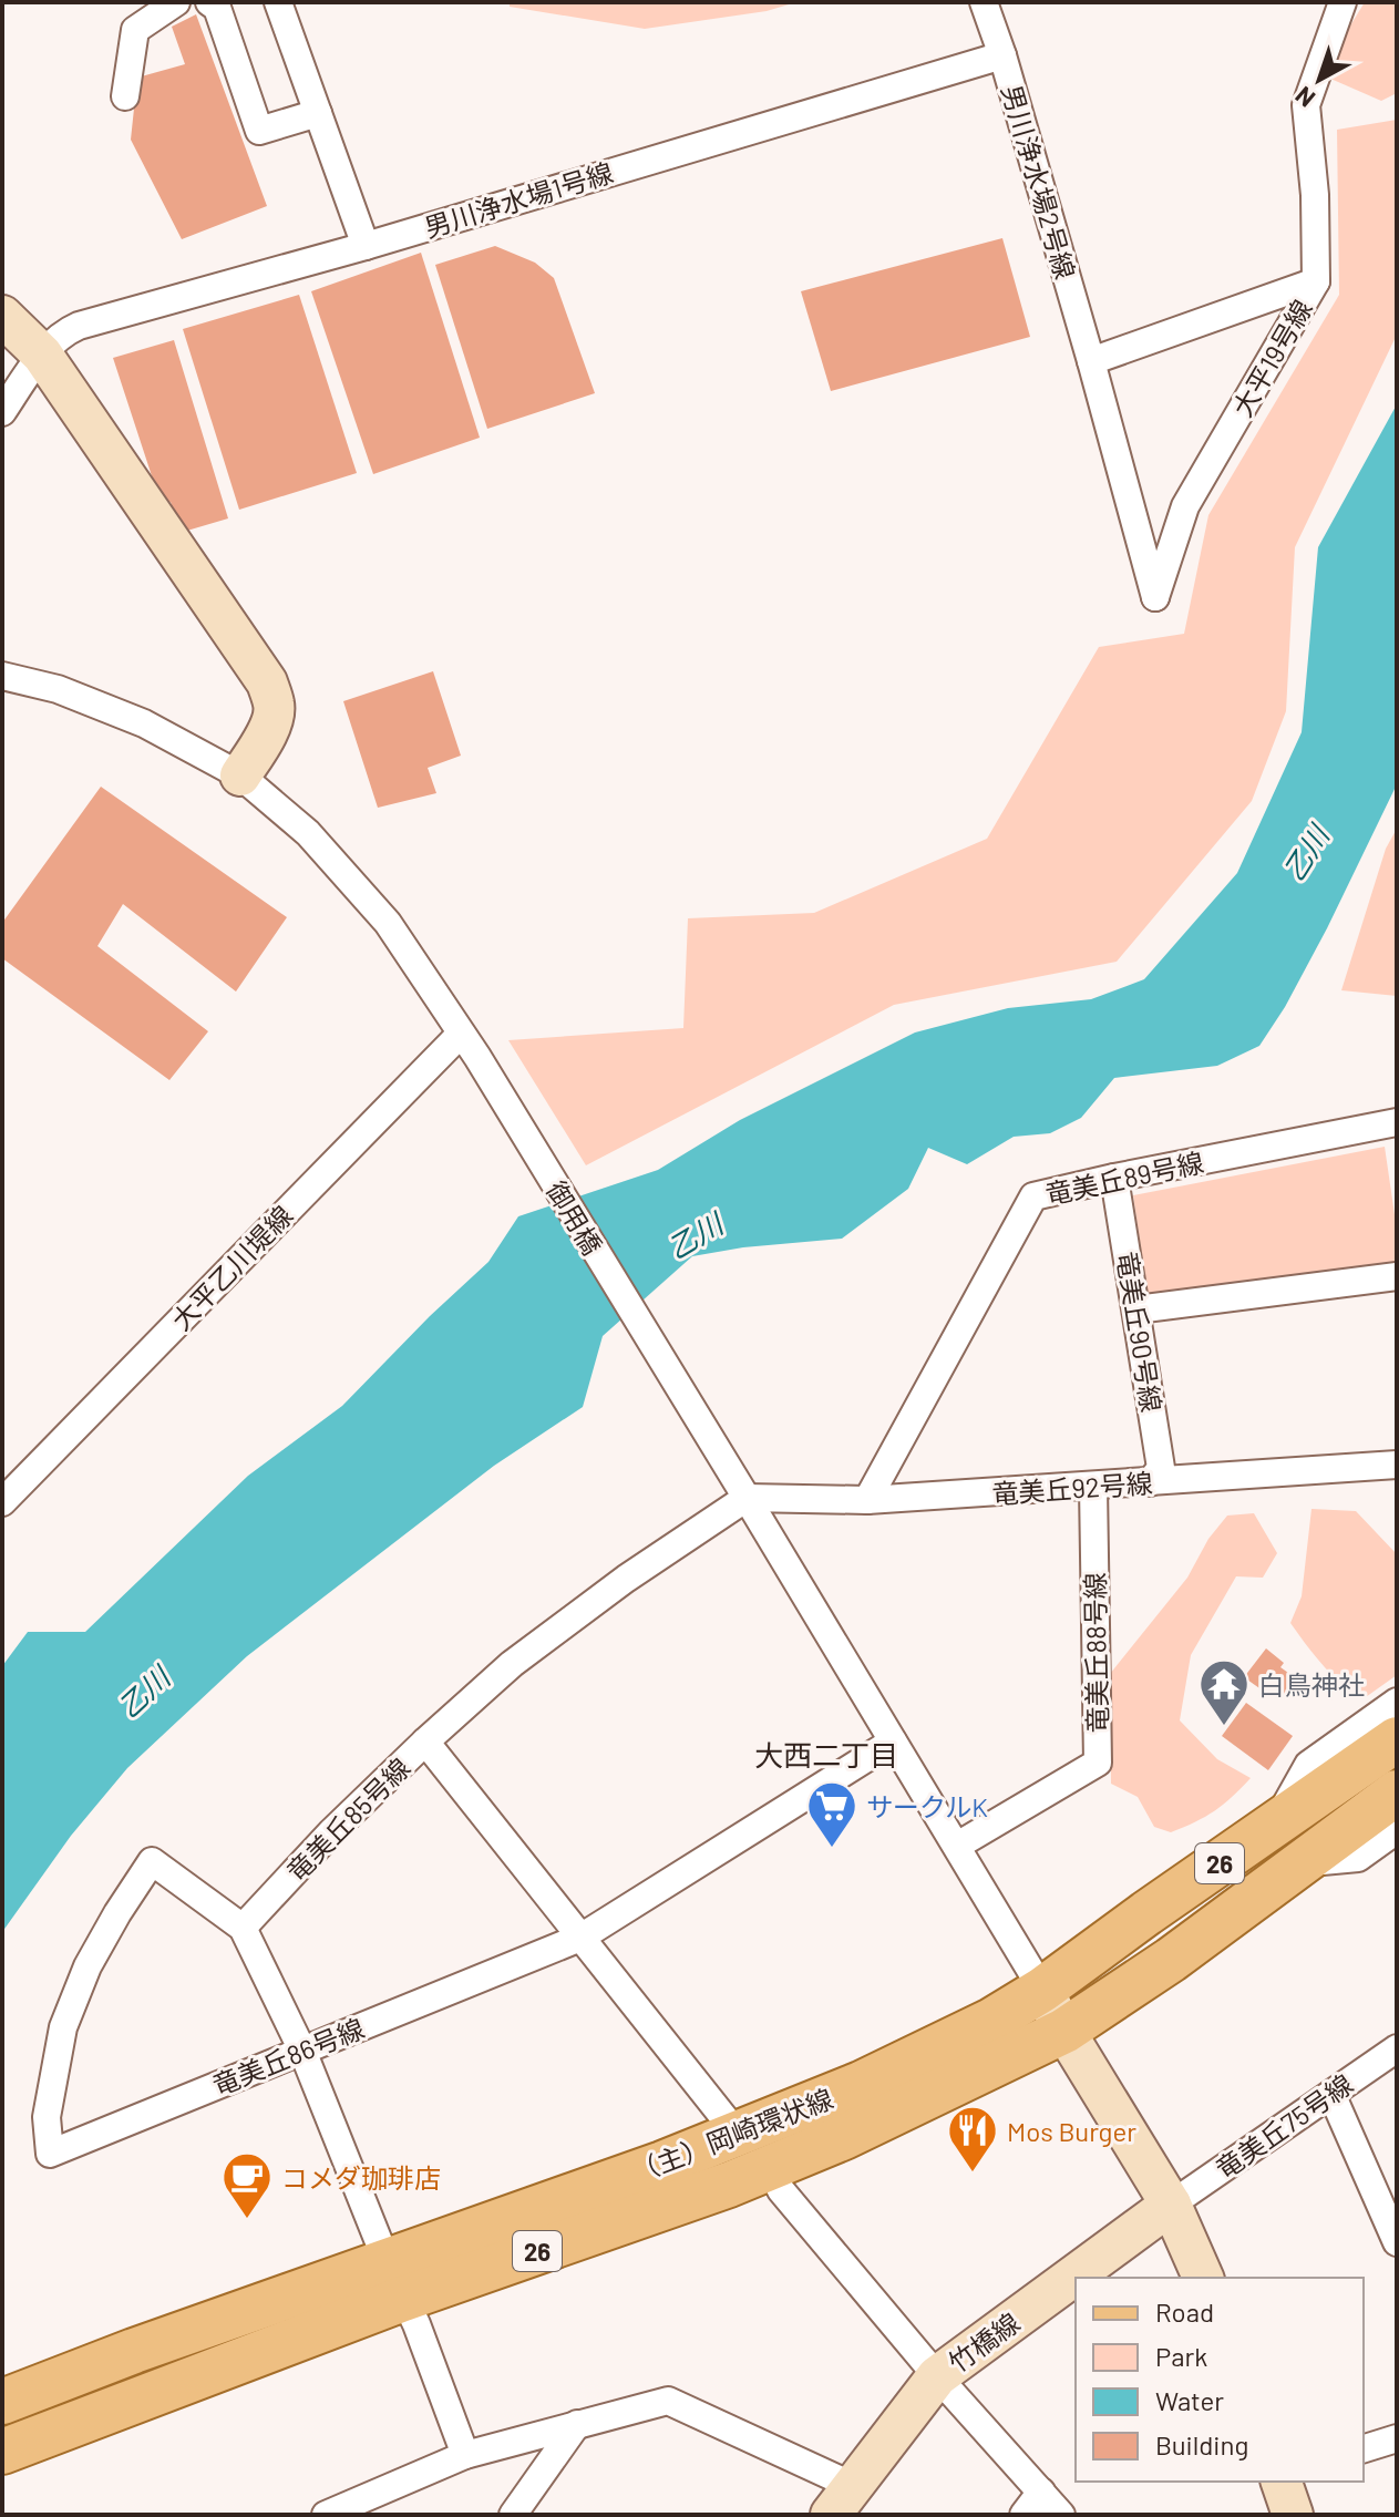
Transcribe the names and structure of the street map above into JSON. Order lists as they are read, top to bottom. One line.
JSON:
{"streets":{"main road":["26","（主）岡崎環状線"],"street":["男川浄水場2号線","男川浄水場1号線","大平19号線","竜美丘89号線","御用橋","大平乙川堤線","竜美丘90号線","竜美丘92号線","竜美丘88号線","竜美丘85号線","竜美丘86号線","竜美丘75号線","竹橋線"]},"crossings":[["男川浄水場2号線","男川浄水場1号線"],["男川浄水場2号線","大平19号線"],["竜美丘89号線","竜美丘90号線"],["竜美丘89号線","竜美丘92号線"],["御用橋","大平乙川堤線"],["御用橋","竜美丘92号線"],["御用橋","竜美丘88号線"],["御用橋","竜美丘85号線"],["御用橋","竜美丘86号線"],["御用橋","（主）岡崎環状線"],["竜美丘90号線","竜美丘92号線"],["竜美丘92号線","竜美丘88号線"],["竜美丘92号線","竜美丘85号線"],["竜美丘85号線","竜美丘86号線"],["竜美丘75号線","竹橋線"]],"districts":["大西二丁目"],"water":["乙川"],"places":{"temple":["白鳥神社"],"supermarket":["サークルK"],"restaurant":["Mos Burger"],"cafe":["コメダ珈琲店"]},"legend":["Road","Park","Water","Building"],"north":"bottom left"}
